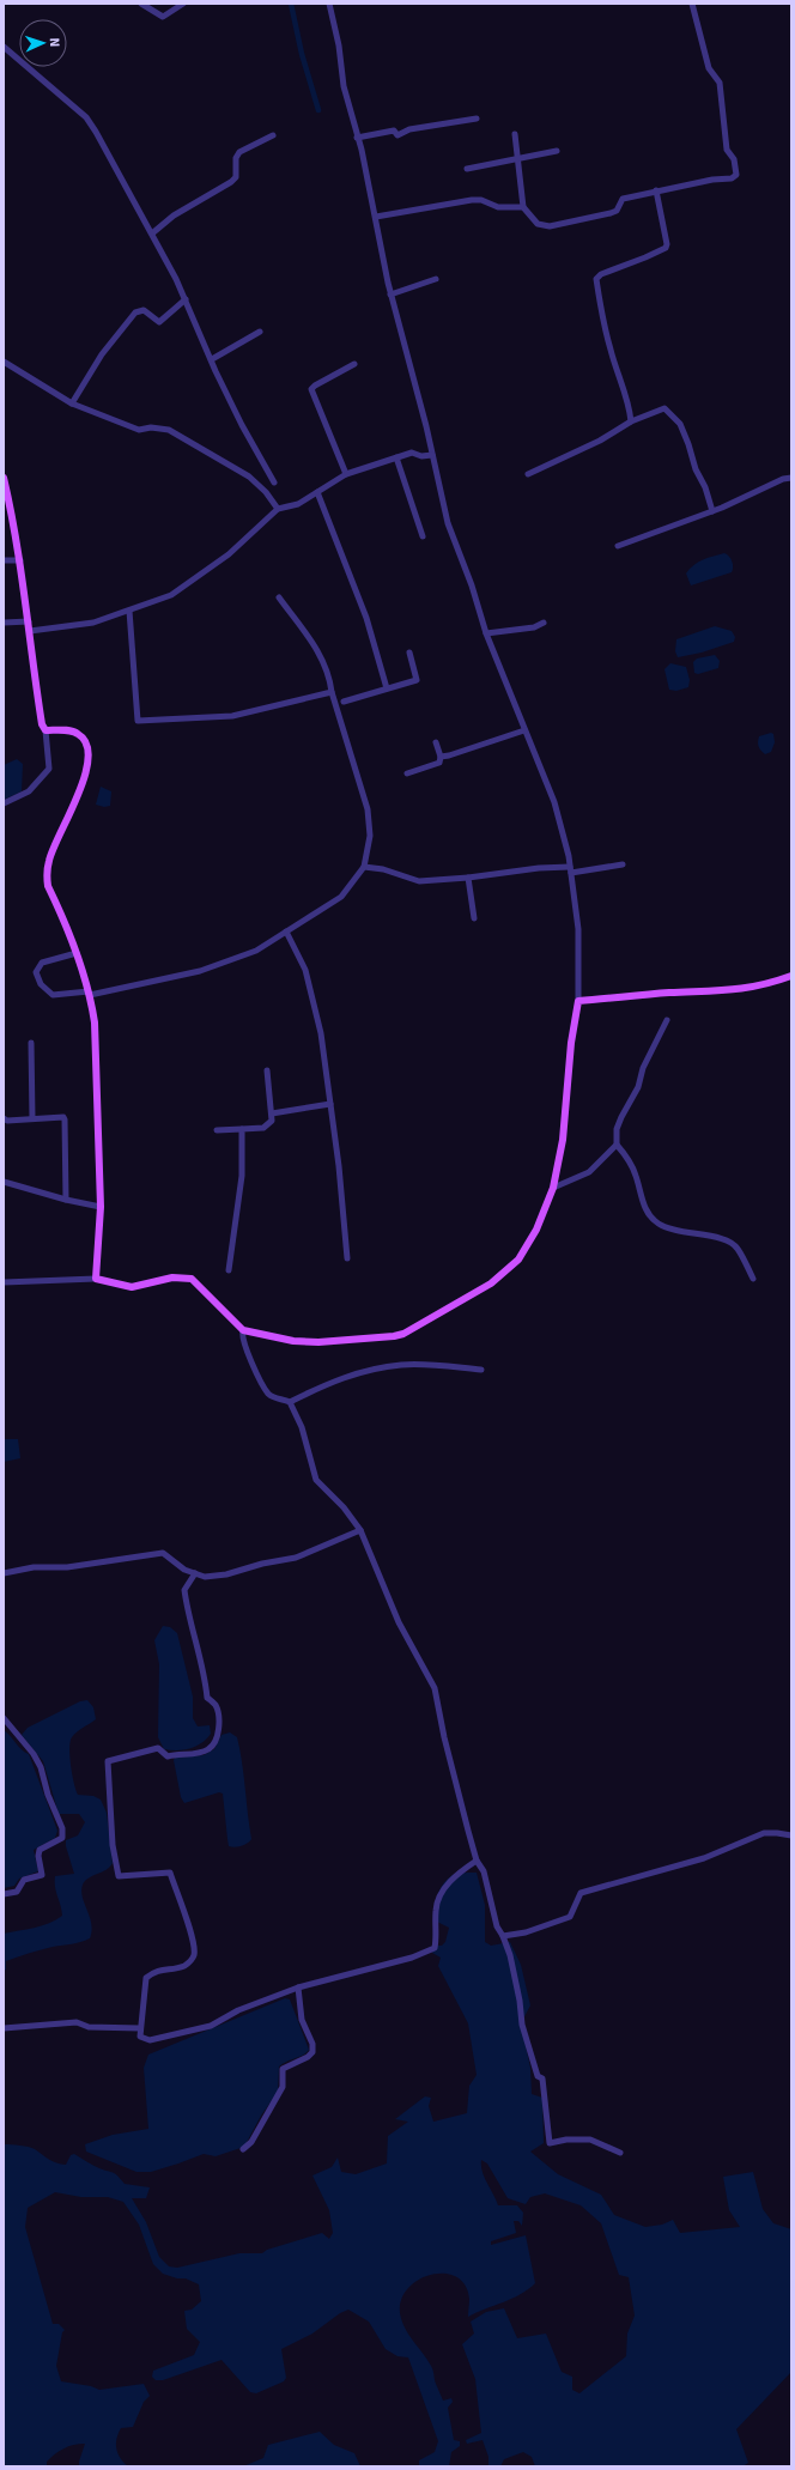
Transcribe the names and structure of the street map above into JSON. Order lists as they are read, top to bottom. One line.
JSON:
{"north":"right"}
